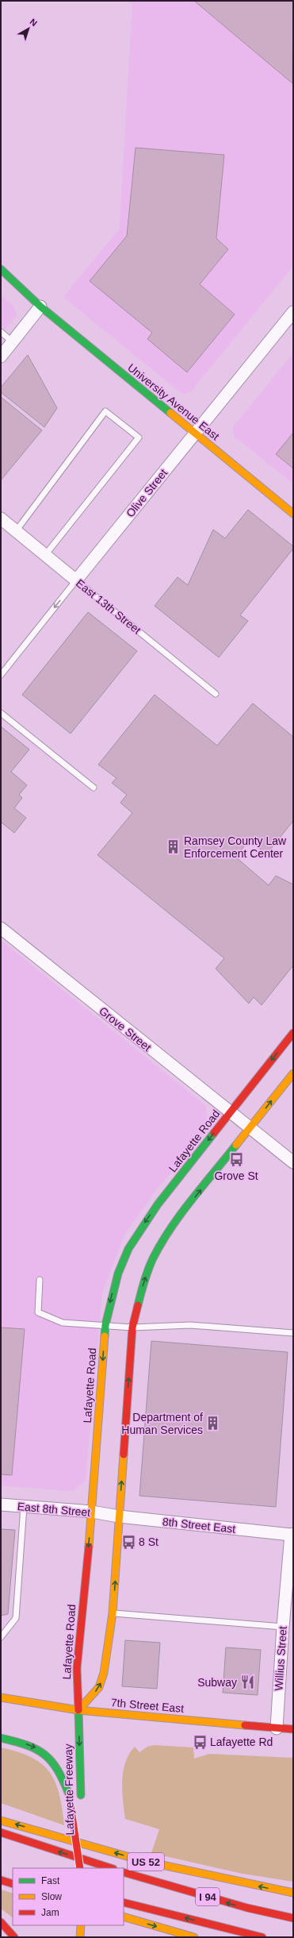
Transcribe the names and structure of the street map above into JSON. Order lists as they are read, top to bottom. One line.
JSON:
{"streets":{"main road":["University Avenue East","Lafayette Road","7th Street East","Lafayette Freeway","US 52","I 94"],"street":["Olive Street","East 13th Street","Grove Street","East 8th Street","8th Street East","Willius Street"]},"crossings":[["University Avenue East","Olive Street"],["Olive Street","East 13th Street"],["Grove Street","Lafayette Road"],["Lafayette Road","East 8th Street"],["Lafayette Road","7th Street East"],["Lafayette Road","Lafayette Freeway"],["East 8th Street","8th Street East"],["8th Street East","Willius Street"],["Willius Street","7th Street East"],["7th Street East","Lafayette Freeway"]],"one_way":["Lafayette Freeway"],"places":{"building":["Ramsey County Law Enforcement Center","Department of Human Services"],"bus stop":["Grove St","8 St","Lafayette Rd"],"restaurant":["Subway"]},"legend":["Fast","Slow","Jam"],"north":"top right"}
